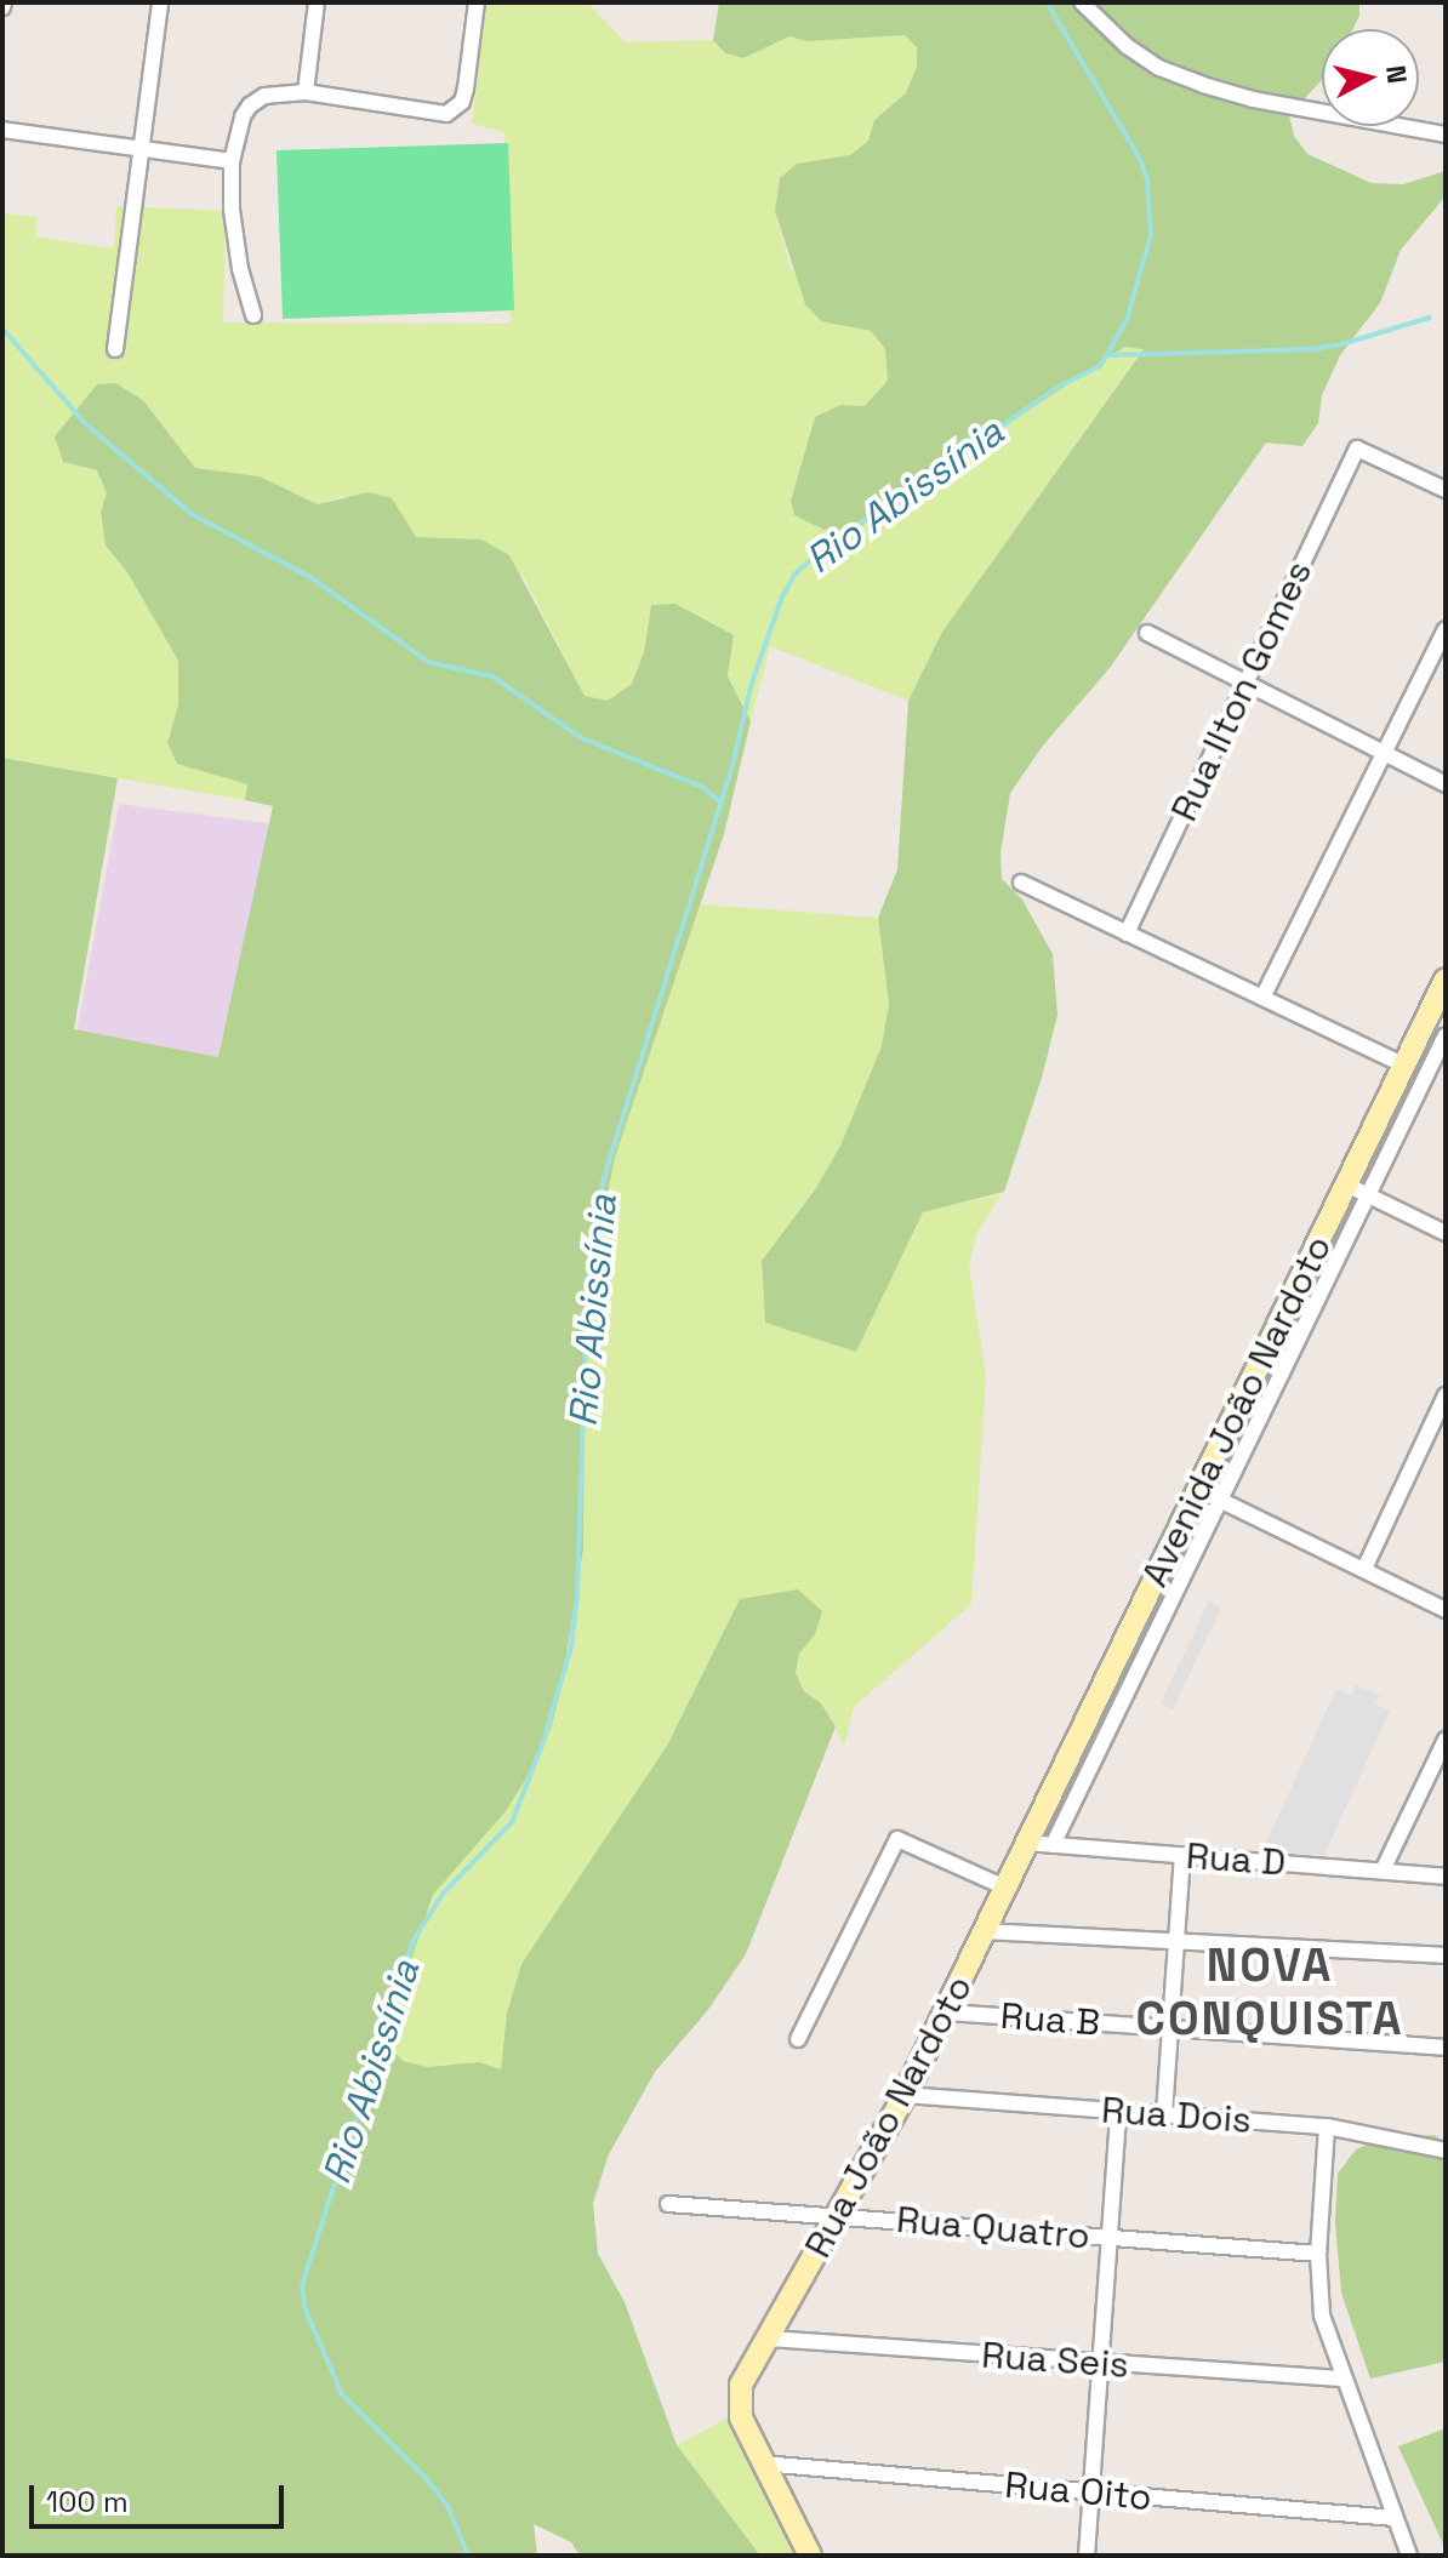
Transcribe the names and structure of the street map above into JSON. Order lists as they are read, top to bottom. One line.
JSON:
{"streets":{"street":["Rua Ilton Gomes","Avenida João Nardoto","Rua D","Rua B","Rua Dois","Rua João Nardoto","Rua Quatro","Rua Seis","Rua Oito"]},"crossings":[["Avenida João Nardoto","Rua D"],["Avenida João Nardoto","Rua João Nardoto"],["Rua D","Rua João Nardoto"],["Rua B","Rua João Nardoto"],["Rua Dois","Rua João Nardoto"],["Rua João Nardoto","Rua Quatro"],["Rua João Nardoto","Rua Seis"],["Rua João Nardoto","Rua Oito"]],"districts":["NOVA CONQUISTA"],"water":["Rio Abissínia"],"scale_bar":"100 m","north":"right"}
